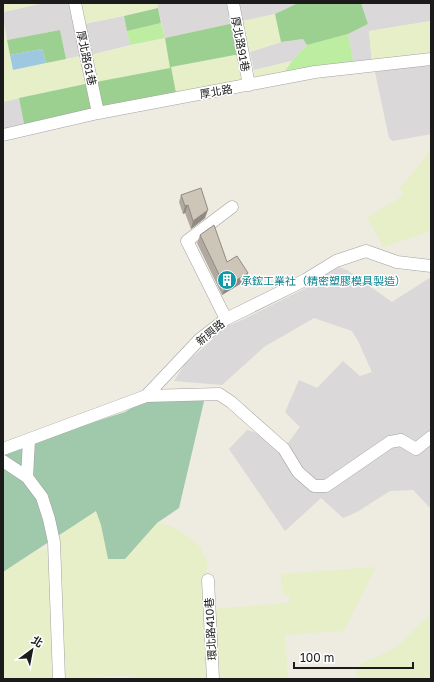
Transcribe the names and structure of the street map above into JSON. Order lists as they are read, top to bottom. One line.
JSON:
{"streets":{"street":["厚北路91巷","厚北路61巷","厚北路","新興路","環北路410巷"]},"crossings":[["厚北路91巷","厚北路"],["厚北路61巷","厚北路"]],"places":{"building":["承鋐工業社（精密塑膠模具製造）"]},"scale_bar":"100 m","north":"top right"}
